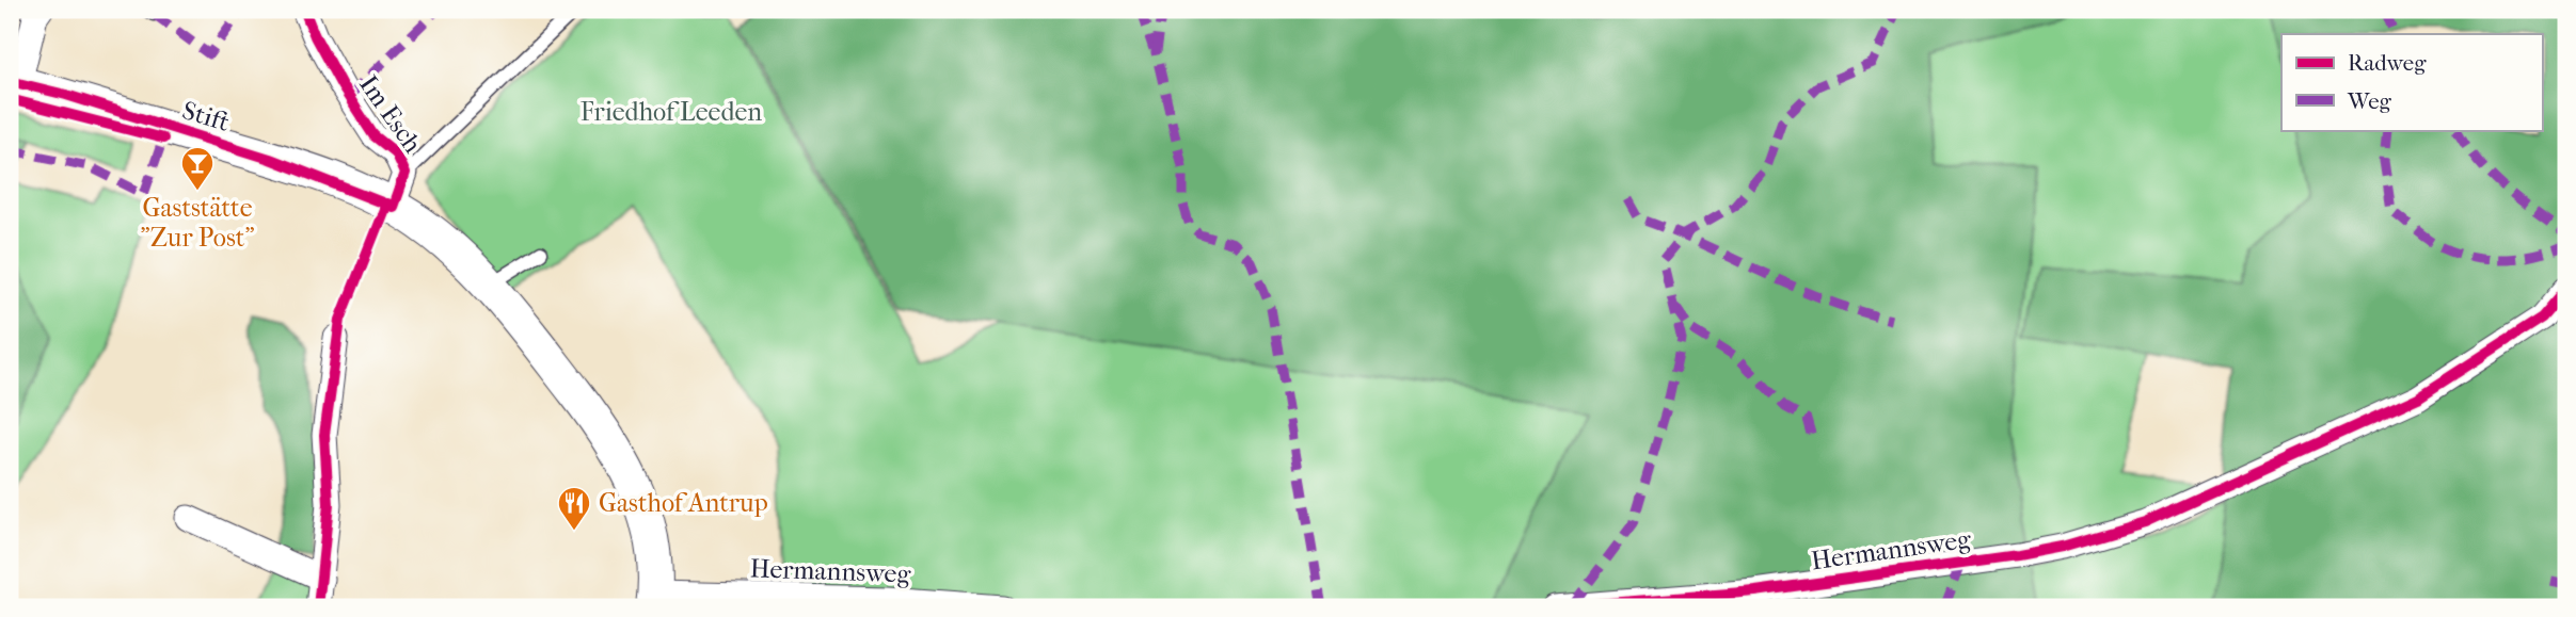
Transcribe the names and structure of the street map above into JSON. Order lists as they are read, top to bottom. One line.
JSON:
{"streets":{"main road":["Stift"],"street":["Im Esch","Hermannsweg"]},"crossings":[["Im Esch","Stift"],["Stift","Hermannsweg"]],"parks":["Friedhof Leeden"],"places":{"bar":["Gaststätte \"Zur Post\""],"restaurant":["Gasthof Antrup"]},"legend":["Radweg","Weg"]}
